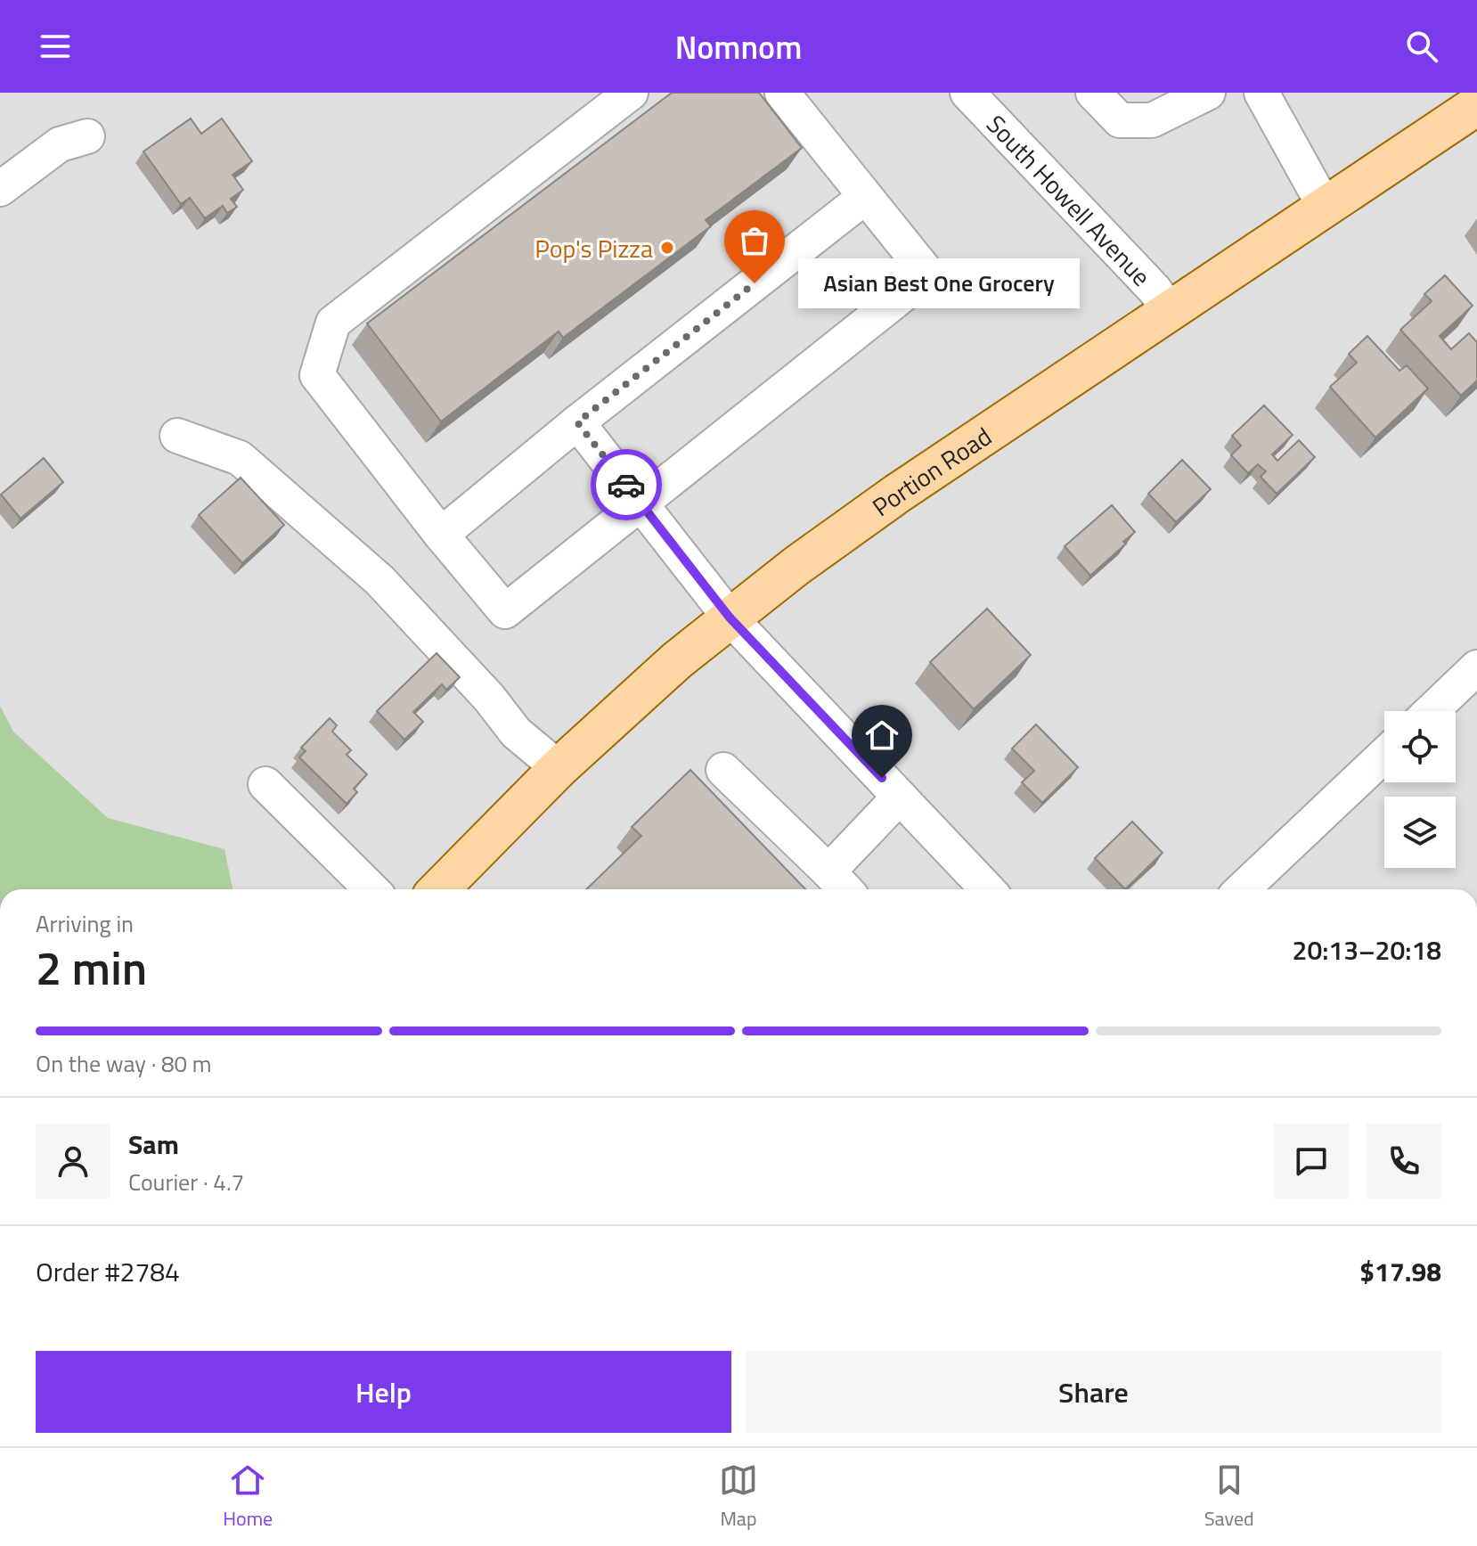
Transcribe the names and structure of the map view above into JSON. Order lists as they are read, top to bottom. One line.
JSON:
{"streets":{"main road":["Portion Road"],"street":["South Howell Avenue"]},"crossings":[["South Howell Avenue","Portion Road"]],"places":["Pop's Pizza","Asian Best One Grocery"],"page":{"header":"Nomnom","bubble":"Asian Best One Grocery","heading":["2 min","Arriving in","20:13–20:18"],"panel":["Sam","Courier · 4.7","Order #2784","$17.98"],"bar":"On the way · 80 m","buttons":["Help","Share"],"tabs":["Home","Map","Saved"]}}
